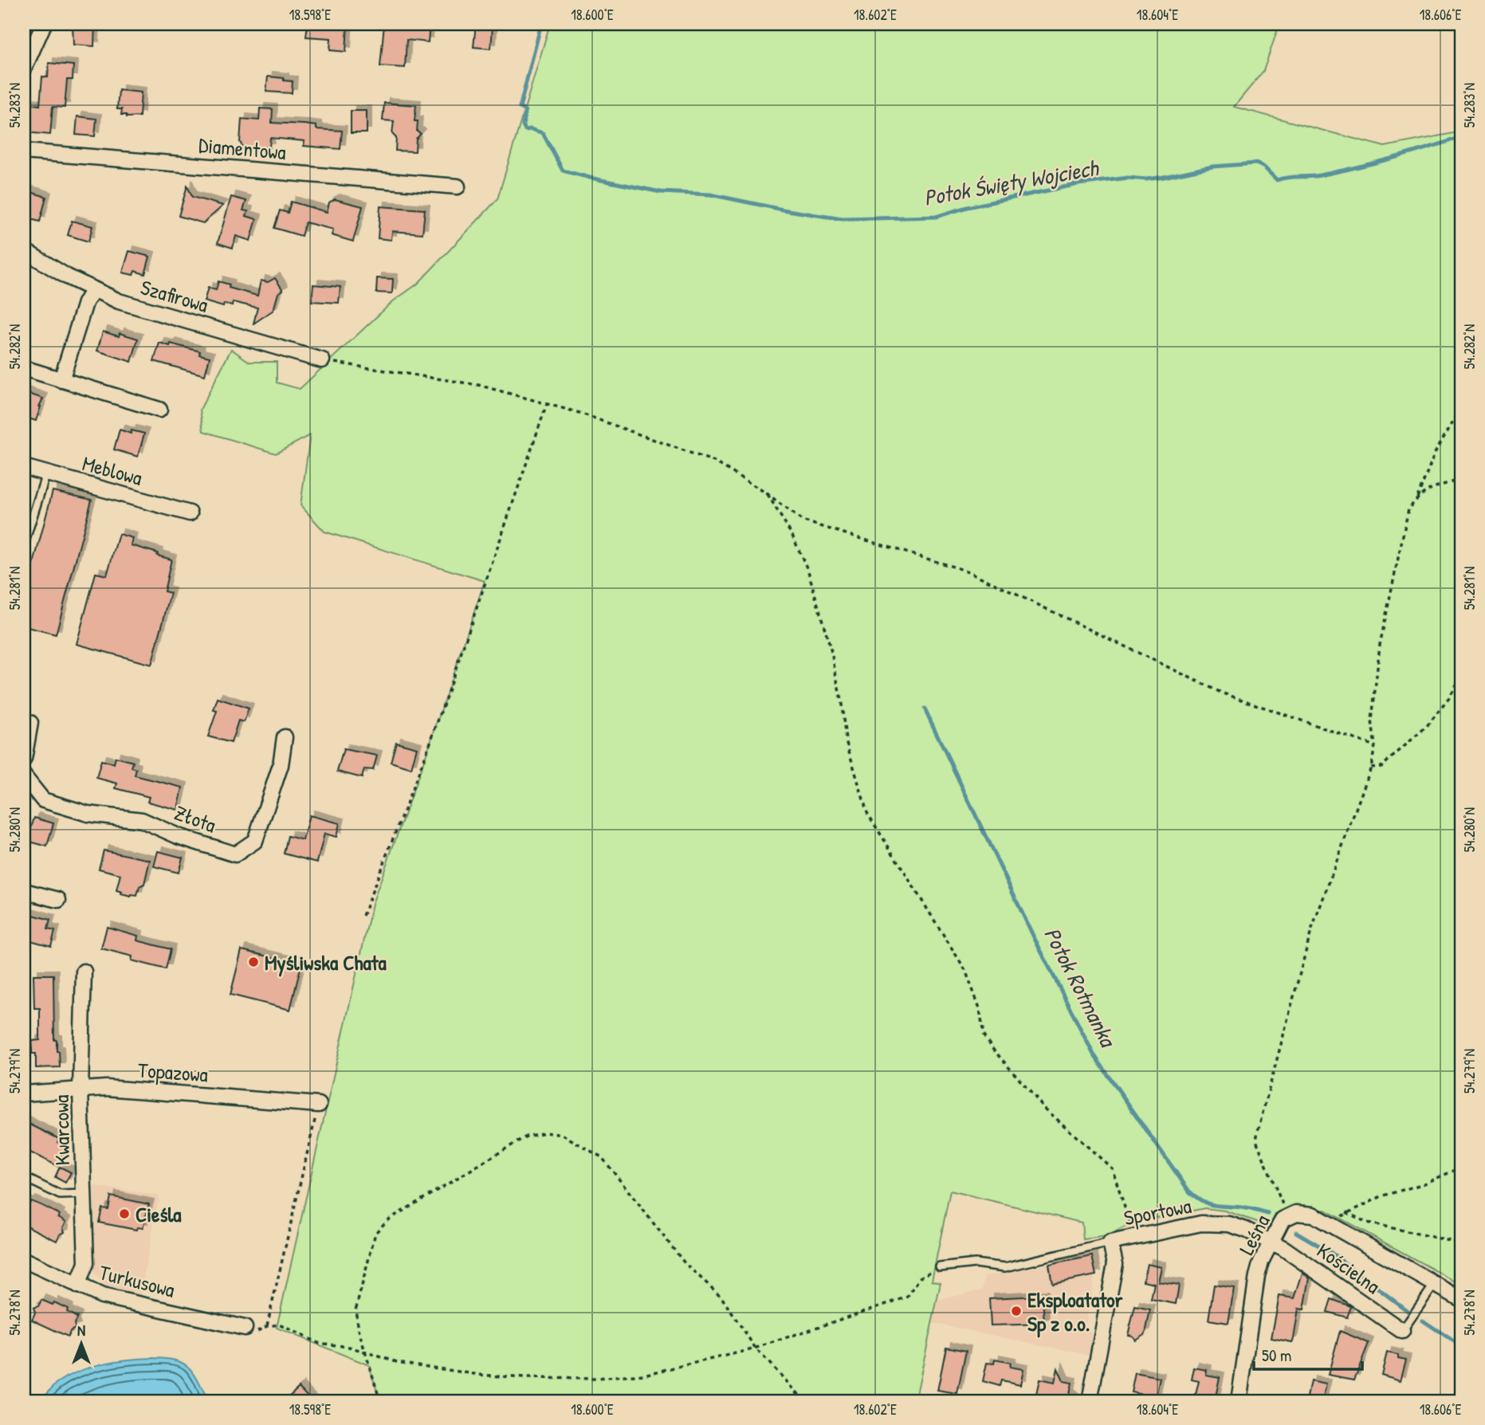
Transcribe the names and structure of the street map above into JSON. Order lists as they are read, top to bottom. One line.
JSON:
{"streets":{"street":["Diamentowa","Szafirowa","Meblowa","Złota","Topazowa","Kwarcowa","Sportowa","Leśna","Kościelna","Turkusowa"]},"crossings":[["Topazowa","Kwarcowa"],["Kwarcowa","Turkusowa"],["Sportowa","Leśna"],["Sportowa","Kościelna"],["Leśna","Kościelna"]],"water":["Potok Święty Wojciech","Potok Rotmanka"],"places":["Myśliwska Chata","Cieśla","Eksploatator Sp z o.o."],"scale_bar":"50 m","north":"top","coordinates":["18.598°E","18.600°E","18.602°E","18.604°E","18.606°E","54.283°N","54.282°N","54.281°N","54.280°N","54.279°N","54.278°N"]}
